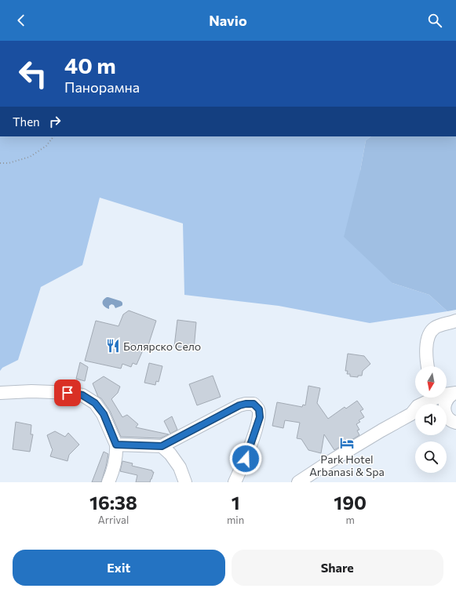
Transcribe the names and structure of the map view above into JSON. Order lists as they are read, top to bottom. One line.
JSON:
{"places":{"restaurant":["Болярско Село"],"hotel":["Park Hotel Arbanasi & Spa"]},"north":"bottom","page":{"header":"Navio","turn":["40 m","Панорамна"],"then":"Then","eta":["16:38","Arrival","1","min","190","m"],"buttons":["Exit","Share"]}}
